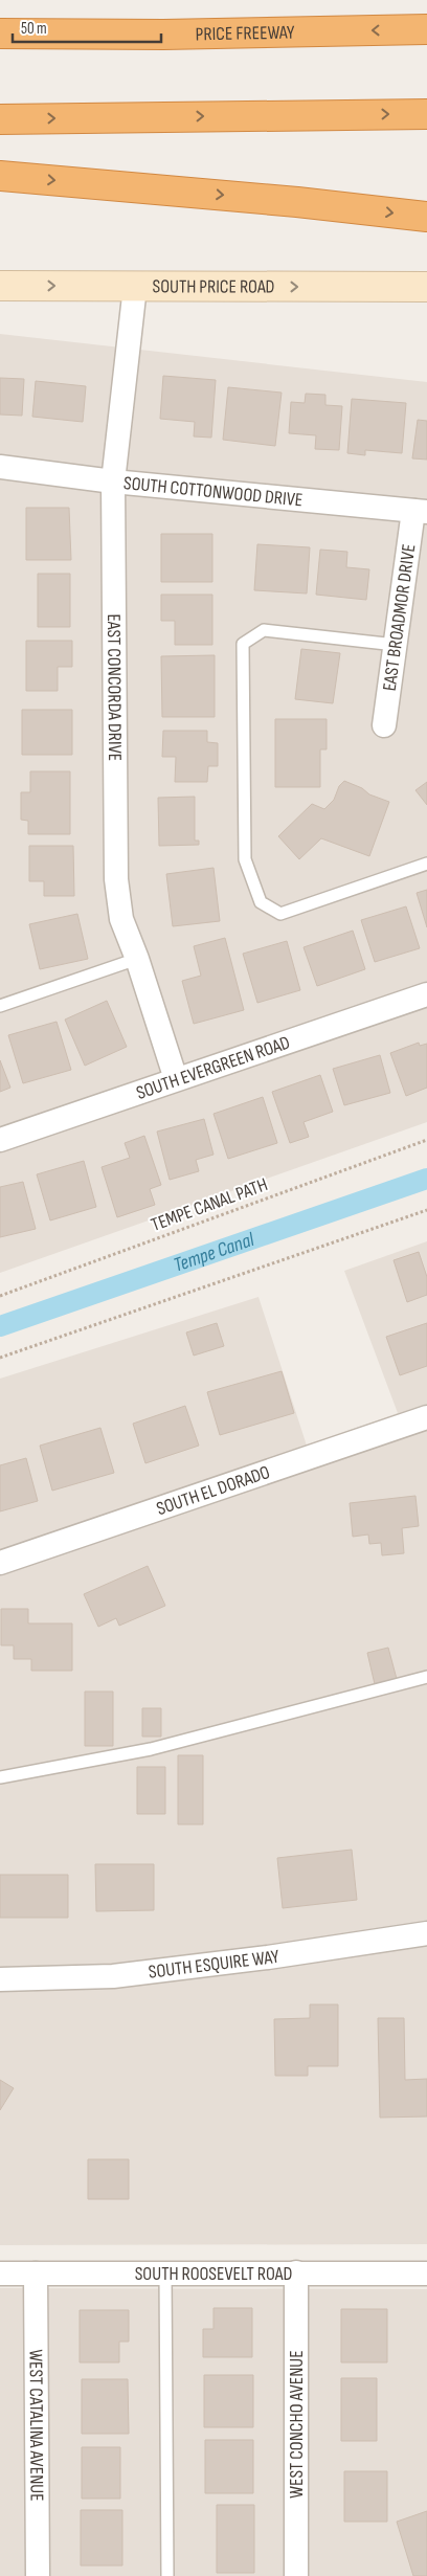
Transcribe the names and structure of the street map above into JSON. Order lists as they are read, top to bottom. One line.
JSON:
{"streets":{"highway":["PRICE FREEWAY"],"main road":["SOUTH PRICE ROAD"],"street":["SOUTH COTTONWOOD DRIVE","EAST BROADMOR DRIVE","EAST CONCORDA DRIVE","SOUTH EVERGREEN ROAD","SOUTH EL DORADO","SOUTH ESQUIRE WAY","SOUTH ROOSEVELT ROAD","WEST CATALINA AVENUE","WEST CONCHO AVENUE"],"path":["TEMPE CANAL PATH"]},"crossings":[["SOUTH PRICE ROAD","EAST CONCORDA DRIVE"],["SOUTH COTTONWOOD DRIVE","EAST BROADMOR DRIVE"],["SOUTH COTTONWOOD DRIVE","EAST CONCORDA DRIVE"],["EAST CONCORDA DRIVE","SOUTH EVERGREEN ROAD"],["SOUTH ROOSEVELT ROAD","WEST CATALINA AVENUE"],["SOUTH ROOSEVELT ROAD","WEST CONCHO AVENUE"]],"one_way":["SOUTH PRICE ROAD"],"water":["Tempe Canal"],"scale_bar":"50 m"}
